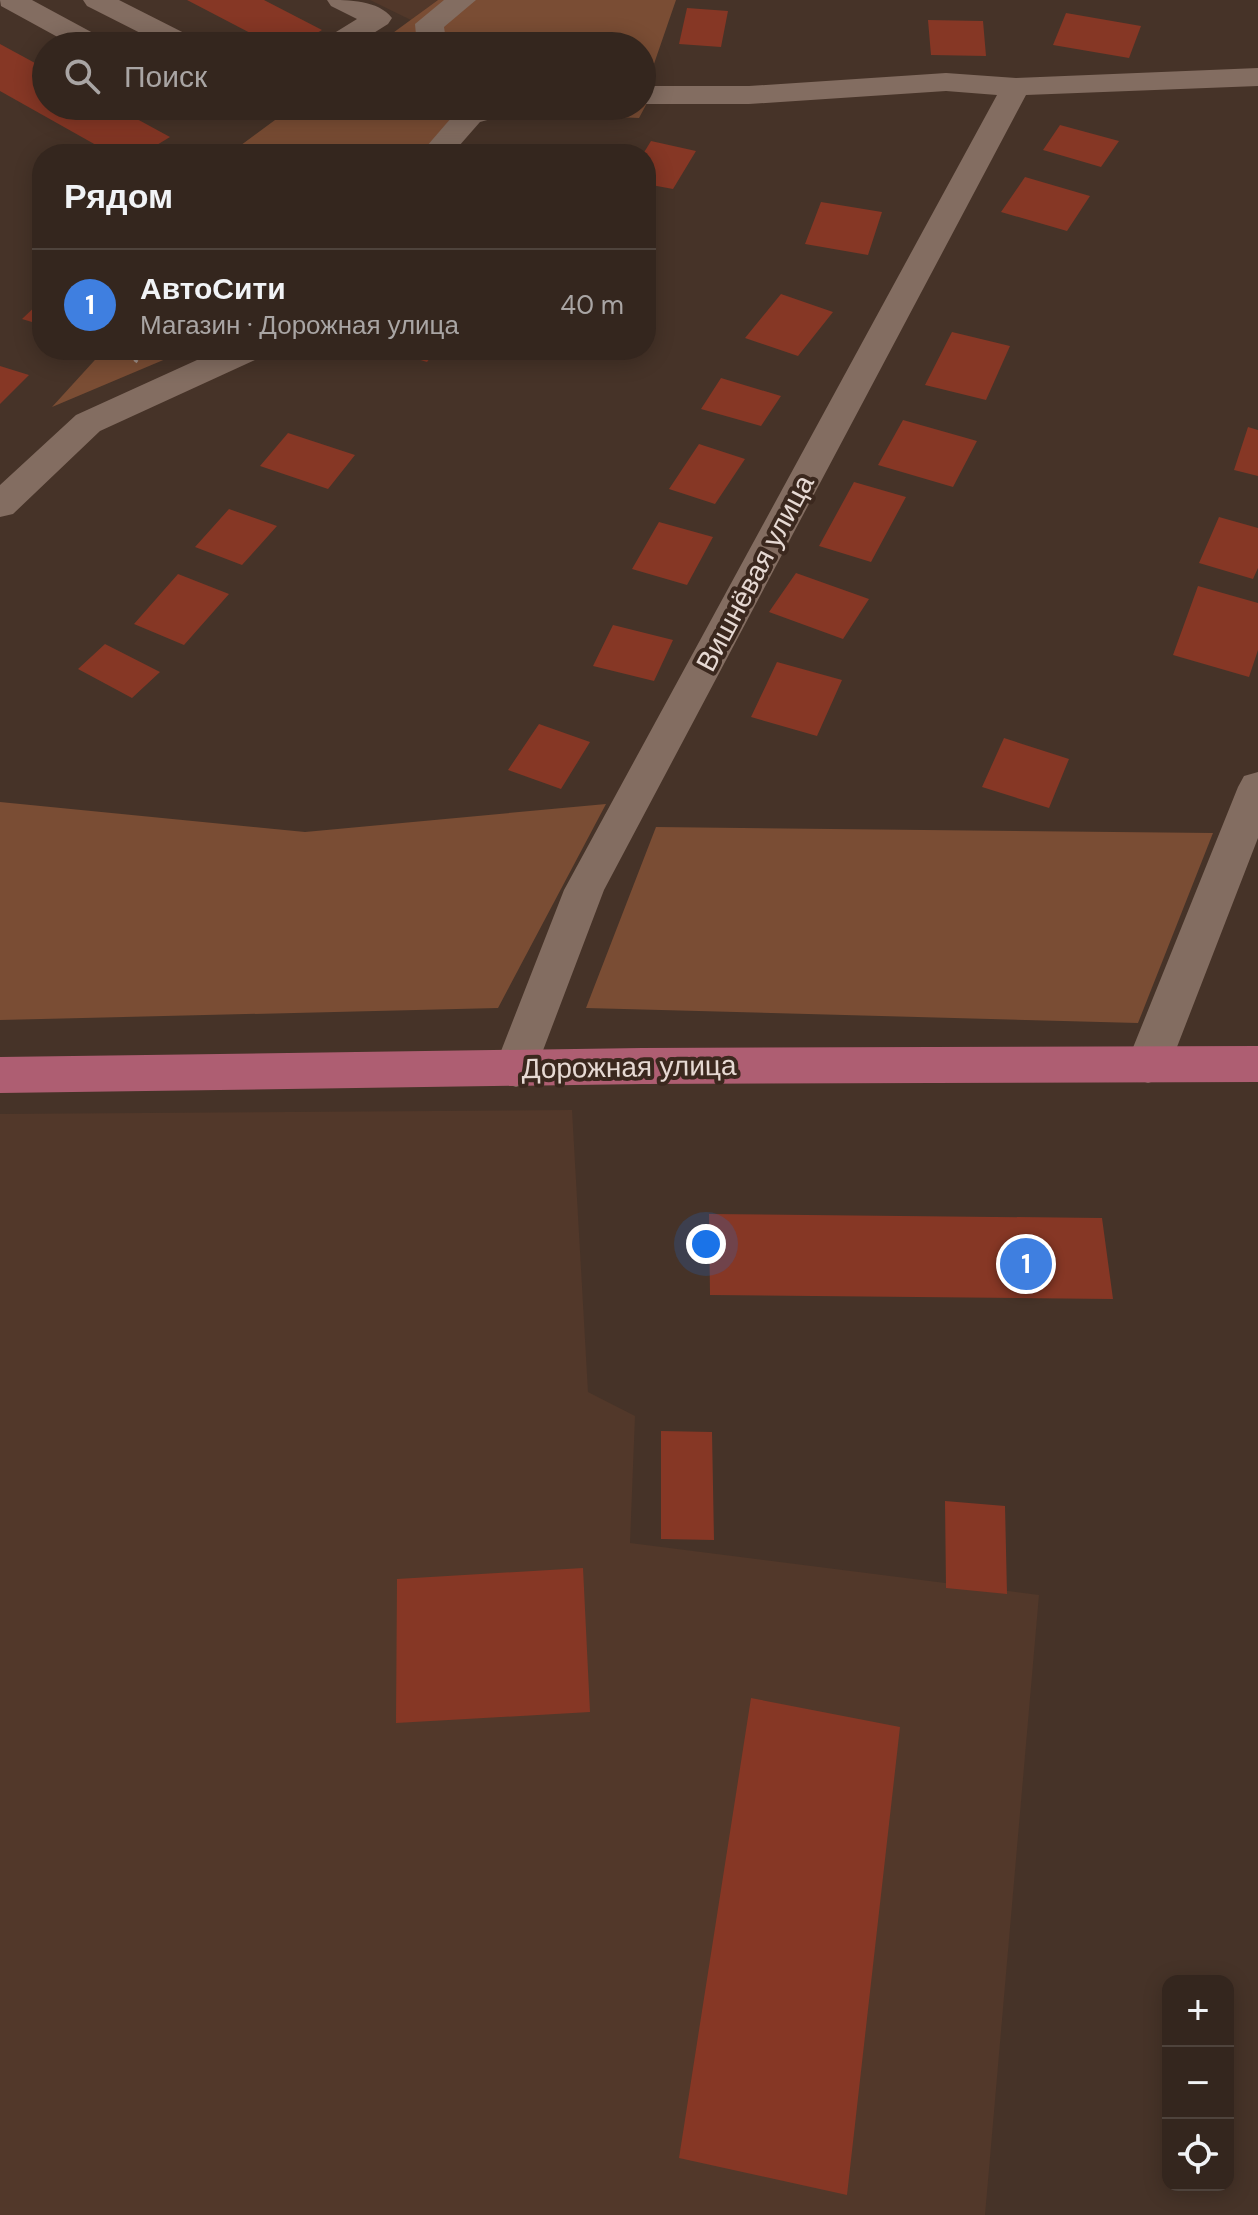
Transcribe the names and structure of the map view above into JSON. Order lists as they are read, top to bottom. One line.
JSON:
{"streets":{"main road":["Дорожная улица"],"street":["Вишнёвая улица"]},"crossings":[["Вишнёвая улица","Дорожная улица"]],"page":{"search":"Поиск","heading":"Рядом","list":[{"mark":"1","name":"АвтоСити","note":"Магазин · Дорожная улица","value":"40 m"}],"pins":"1","map_buttons":["+","−"]}}
